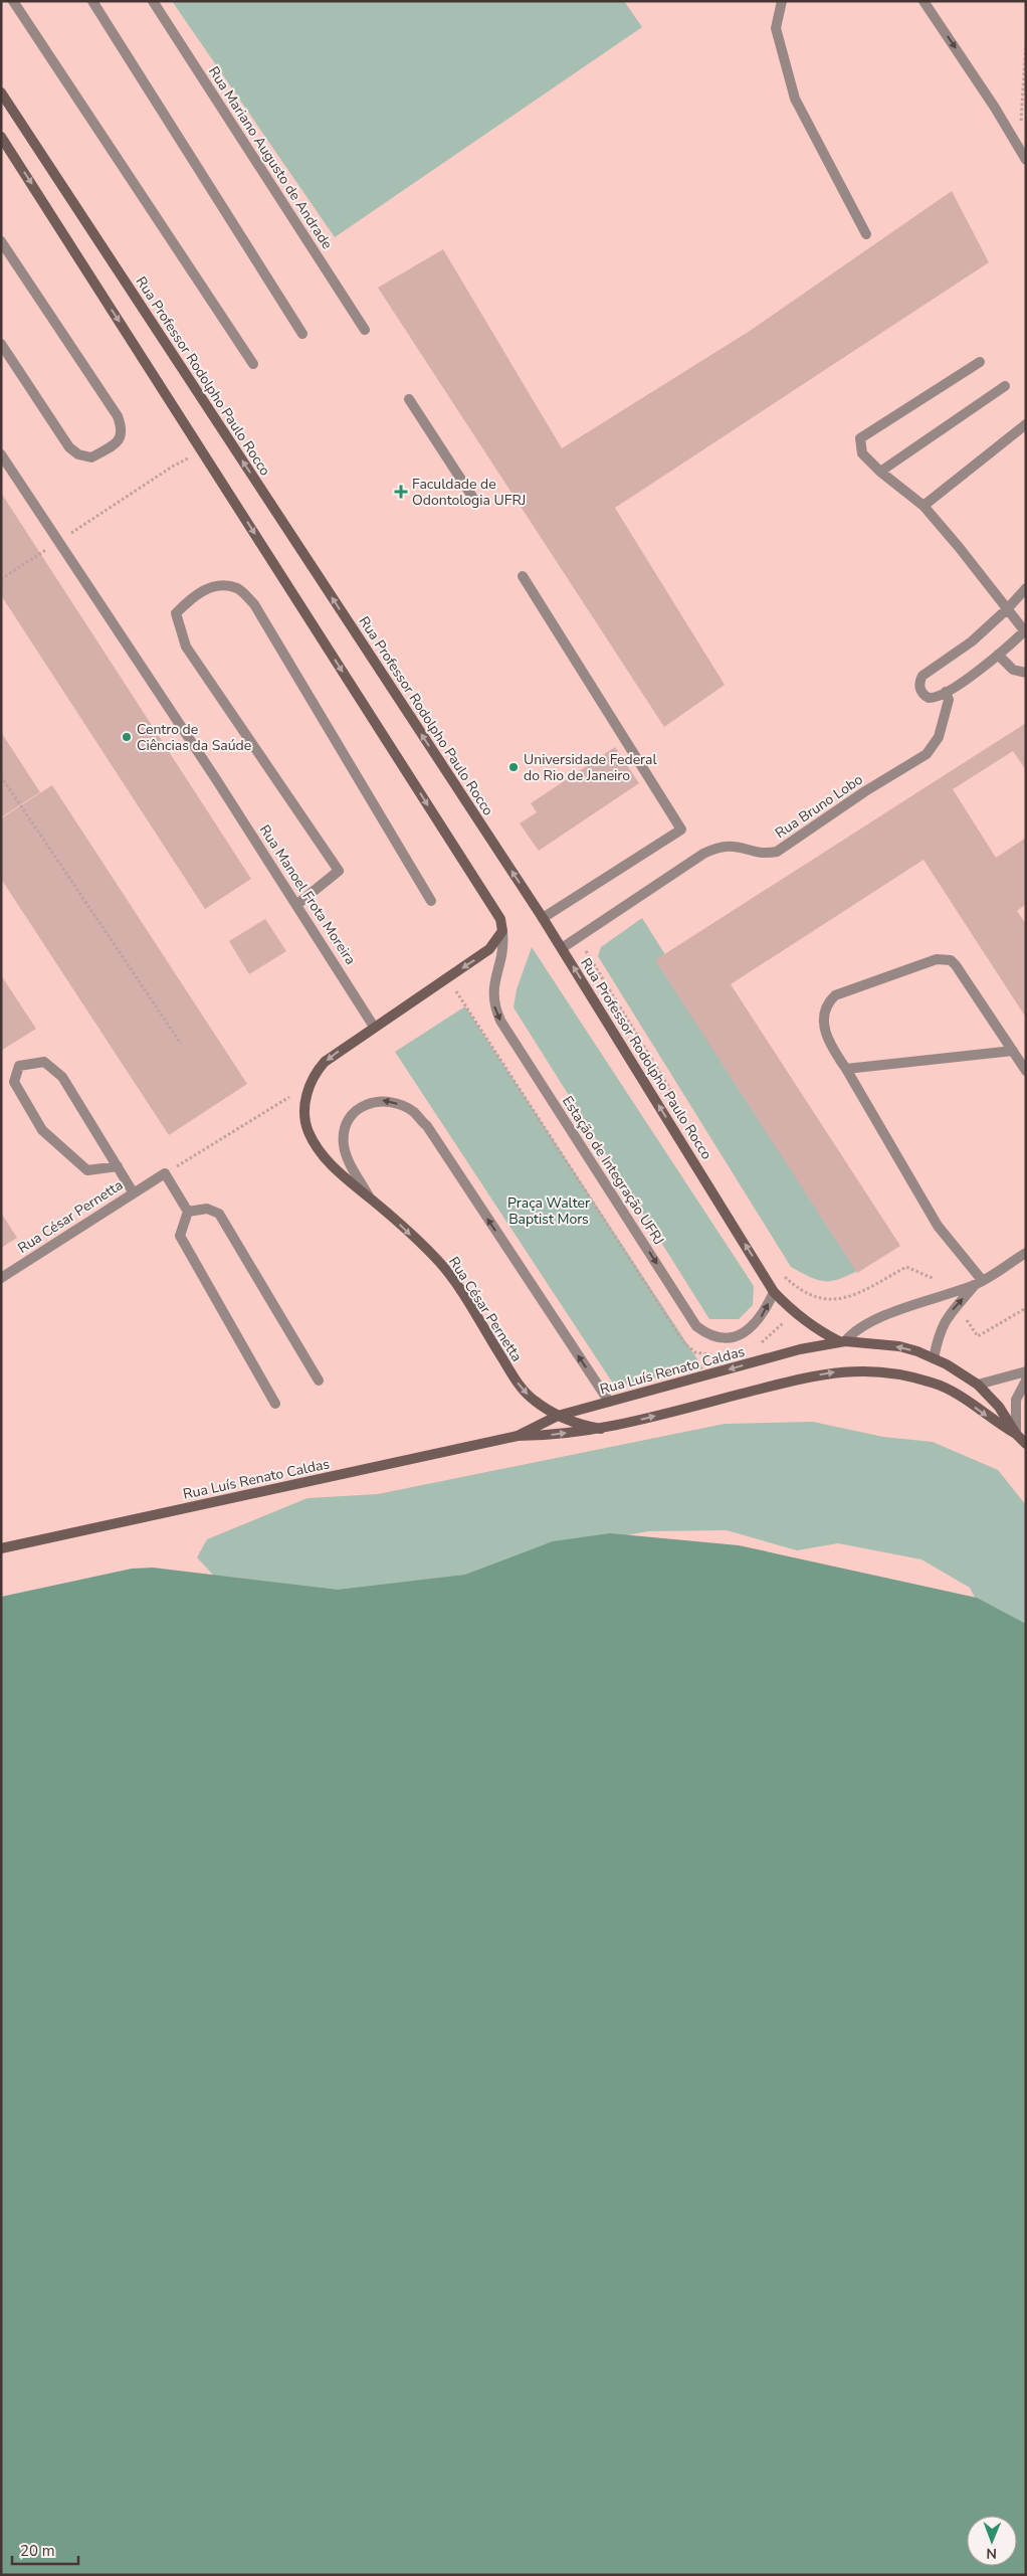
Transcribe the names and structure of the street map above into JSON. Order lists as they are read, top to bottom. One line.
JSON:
{"streets":{"street":["Rua Professor Rodolpho Paulo Rocco","Rua César Pernetta","Rua Luís Renato Caldas"],"lane":["Rua Mariano Augusto de Andrade","Rua Bruno Lobo","Rua Manoel Frota Moreira","Estação de Integração UFRJ"]},"crossings":[["Rua Professor Rodolpho Paulo Rocco","Rua Bruno Lobo"],["Rua Professor Rodolpho Paulo Rocco","Estação de Integração UFRJ"],["Rua Professor Rodolpho Paulo Rocco","Rua Luís Renato Caldas"],["Rua Manoel Frota Moreira","Rua César Pernetta"],["Estação de Integração UFRJ","Rua César Pernetta"],["Rua César Pernetta","Rua Luís Renato Caldas"]],"one_way":["Estação de Integração UFRJ"],"parks":["Praça Walter Baptist Mors"],"places":{"health":["Faculdade de Odontologia UFRJ"],"other":["Centro de Ciências da Saúde","Universidade Federal do Rio de Janeiro"]},"scale_bar":"20 m","north":"bottom"}
